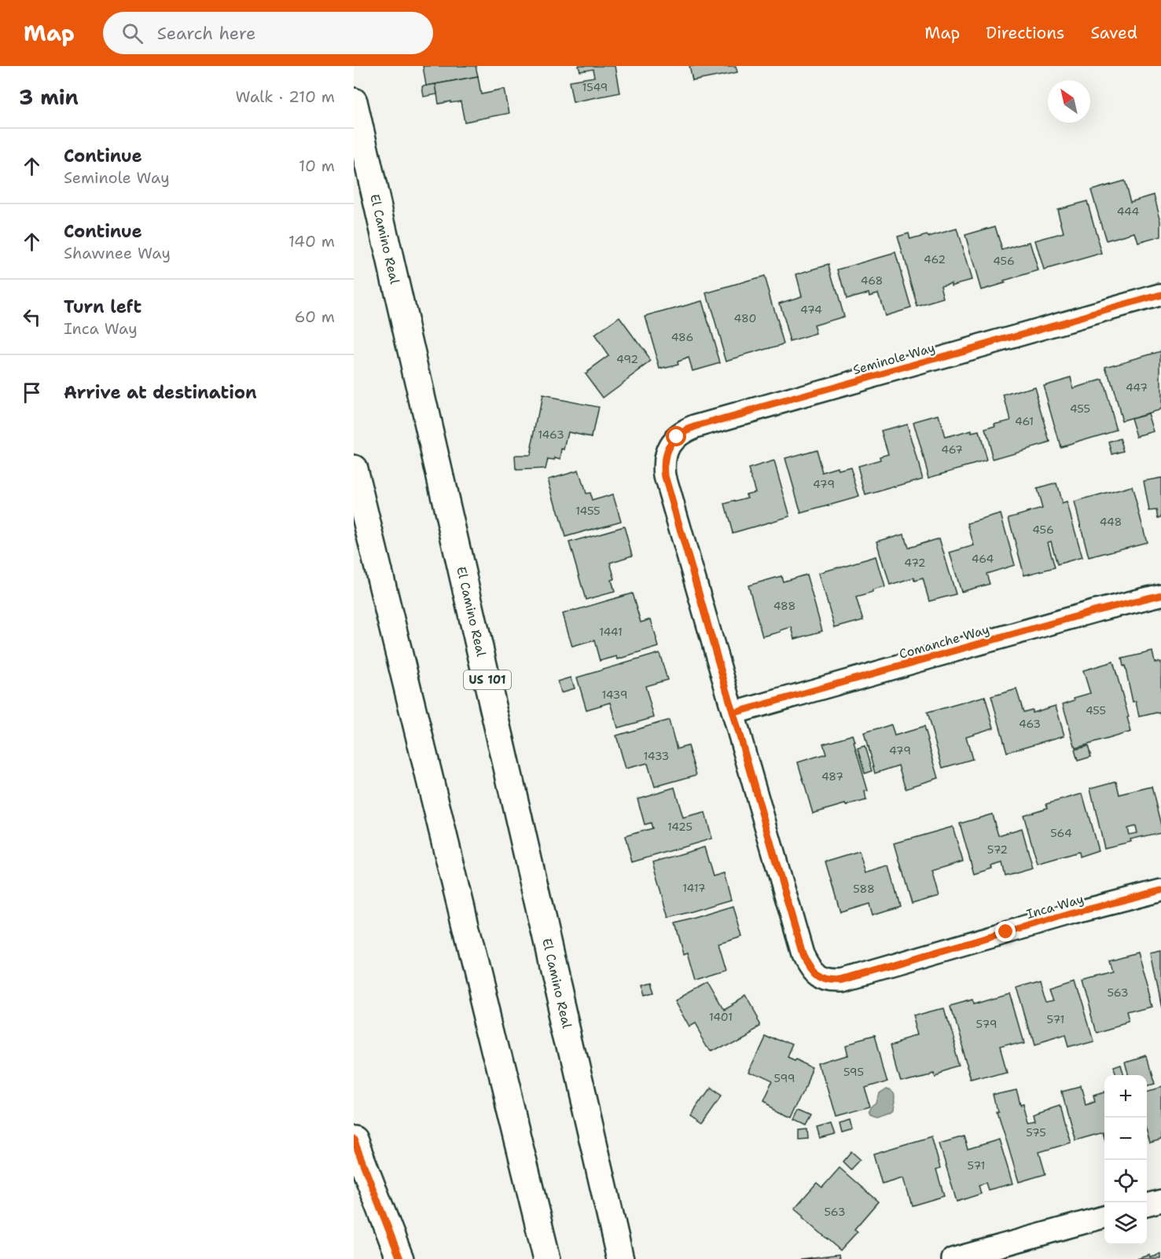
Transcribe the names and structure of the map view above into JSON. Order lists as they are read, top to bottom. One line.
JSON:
{"streets":{"main road":["El Camino Real","US 101"],"street":["Seminole Way","Comanche Way","Inca Way"]},"crossings":[["Seminole Way","Comanche Way"],["Seminole Way","Inca Way"],["Comanche Way","Inca Way"]],"house_numbers":["1549","444","462","456","468","474","480","486","492","447","455","461","1463","467","479","1455","448","456","464","472","488","1441","1439","455","463","479","1433","487","1425","564","572","1417","588","563","1401","571","579","595","599","575","571","563"],"north":"top left","page":{"header":"Map","search":"Search here","nav":["Map","Directions","Saved"],"heading":["3 min","Walk · 210 m"],"list":[["Continue","Seminole Way","10 m"],["Continue","Shawnee Way","140 m"],["Turn left","Inca Way","60 m"],"Arrive at destination"],"map_buttons":["+","−"]}}
